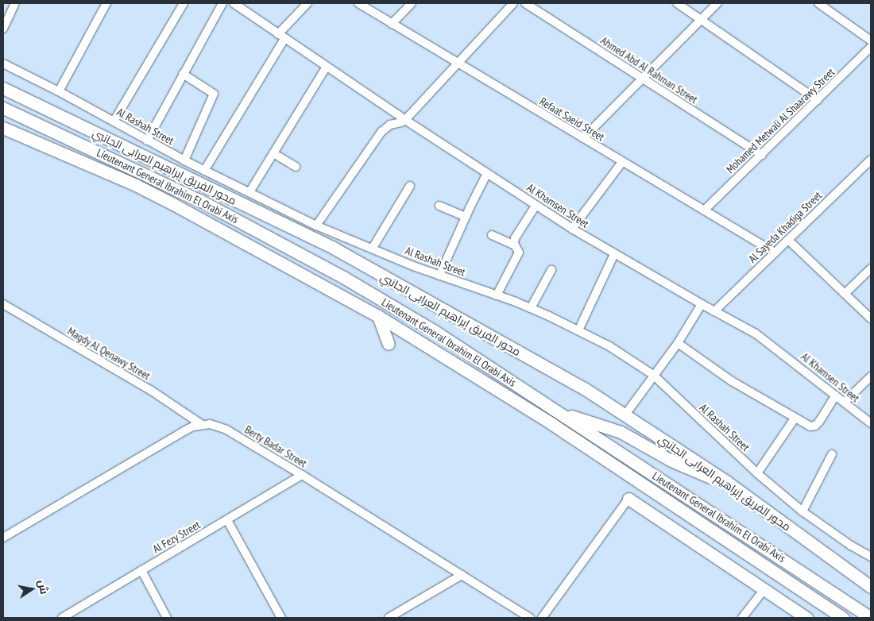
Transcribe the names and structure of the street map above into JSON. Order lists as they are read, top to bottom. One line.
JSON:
{"streets":{"main road":["محور الفريق إبراهيم العرابى الجانبي","Lieutenant General Ibrahim El Orabi Axis"],"street":["Ahmed Abd Al Rahman Street","Refaat Saeid Street","Mohamed Metwali Al Shaarawy Street","Al Rashah Street","Al Khamsen Street","Al Sayeda Khadiga Street","Magdy Al Qenawy Street","Berty Badar Street","Al Fezy Street"]},"crossings":[["Ahmed Abd Al Rahman Street","Mohamed Metwali Al Shaarawy Street"],["Refaat Saeid Street","Mohamed Metwali Al Shaarawy Street"],["Refaat Saeid Street","Al Sayeda Khadiga Street"],["Al Khamsen Street","Al Sayeda Khadiga Street"],["Magdy Al Qenawy Street","Berty Badar Street"],["Berty Badar Street","Al Fezy Street"]],"north":"right"}
